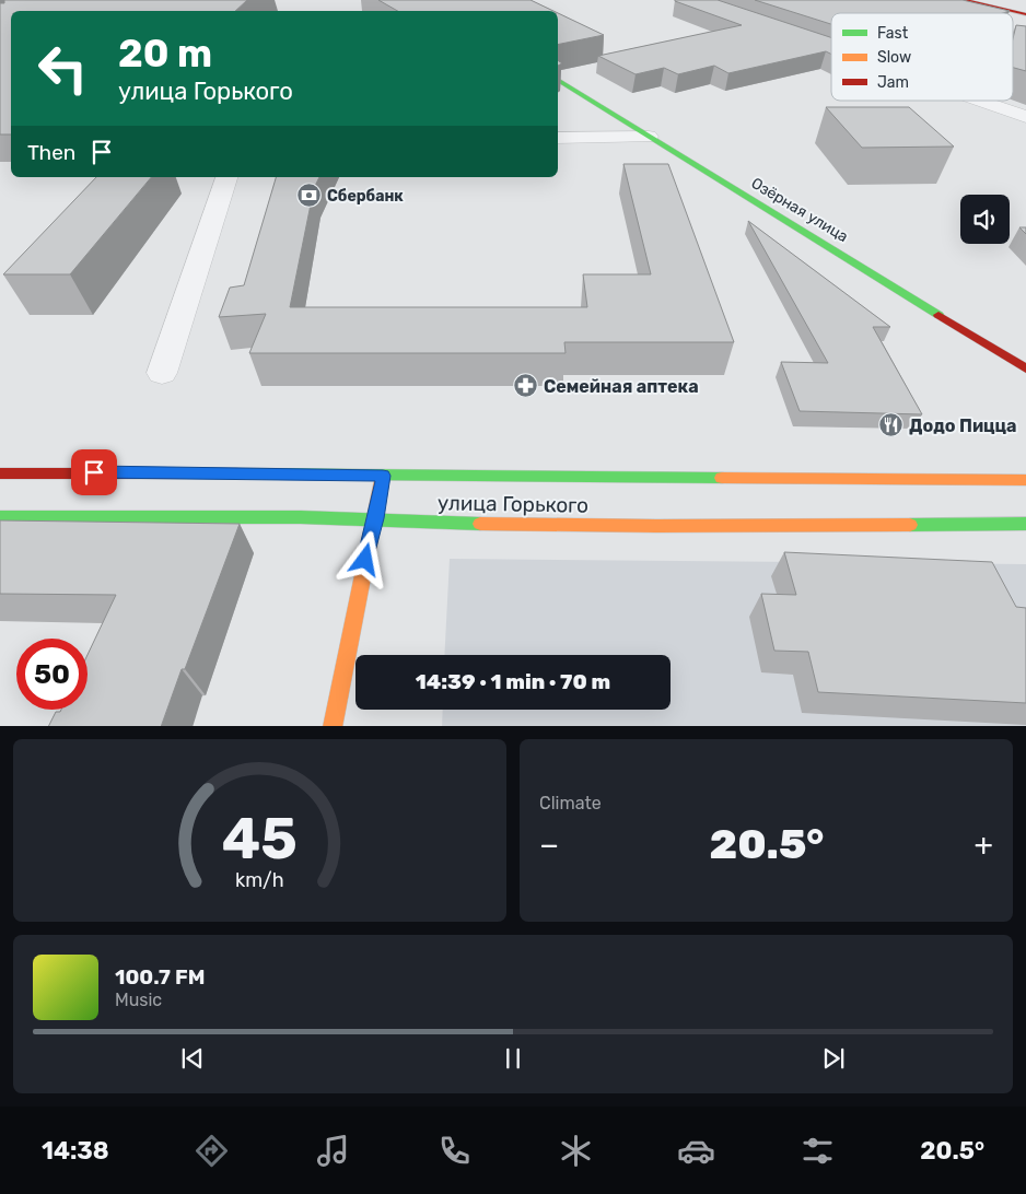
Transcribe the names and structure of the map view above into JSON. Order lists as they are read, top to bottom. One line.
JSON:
{"streets":{"main road":["Озёрная улица","улица Горького"]},"places":{"bank":["Сбербанк"],"pharmacy":["Семейная аптека"],"restaurant":["Додо Пицца"]},"legend":["Fast","Slow","Jam"],"page":{"turn":["20 m","улица Горького"],"then":"Then","limit":"50","trip":"14:39 · 1 min · 70 m","tile":"Climate","heat":["−","20.5°","+"],"song":["100.7 FM","Music"],"tabs":["14:38","20.5°"],"gauge":["45","km/h"]}}
